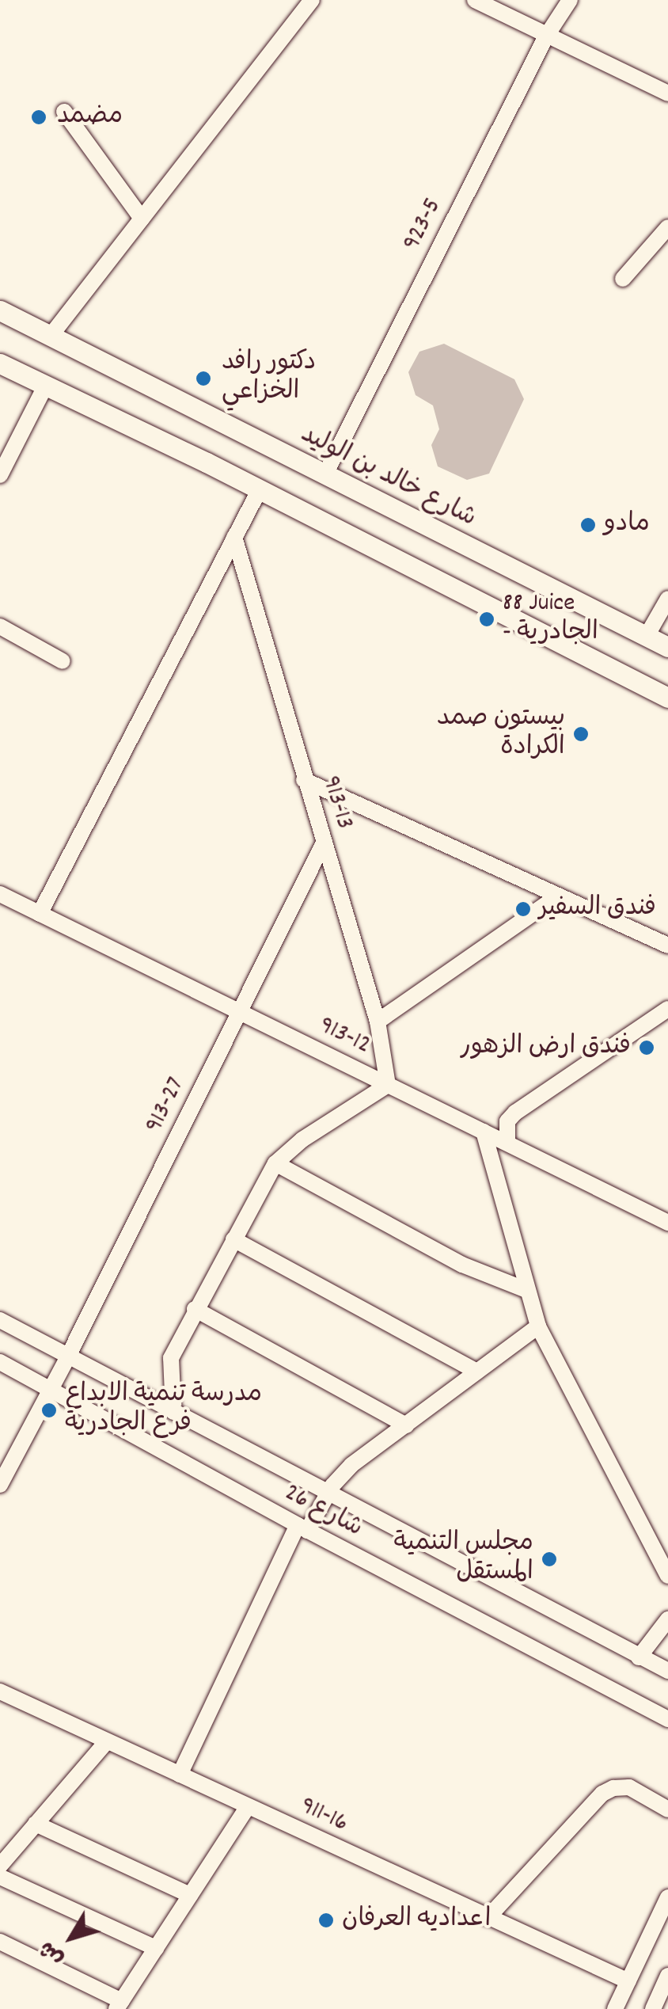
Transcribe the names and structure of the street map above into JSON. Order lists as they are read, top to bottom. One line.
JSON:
{"streets":{"main road":["شارع خالد بن الوليد"],"street":["923-5","913-13","913-12","913-27","شارع 26","911-16"]},"crossings":[["923-5","شارع خالد بن الوليد"],["913-13","913-12"],["913-13","913-27"],["913-12","913-27"],["913-27","شارع 26"]],"places":["مضمد","دكتور رافد الخزاعي","مادو","88 Juice - الجادرية","بيستون صمد الكرادة","فندق السفير","فندق ارض الزهور","مدرسة تنمية الابداع فرع الجادرية","مجلس التنمية المستقل","اعداديه العرفان"],"north":"bottom left"}
